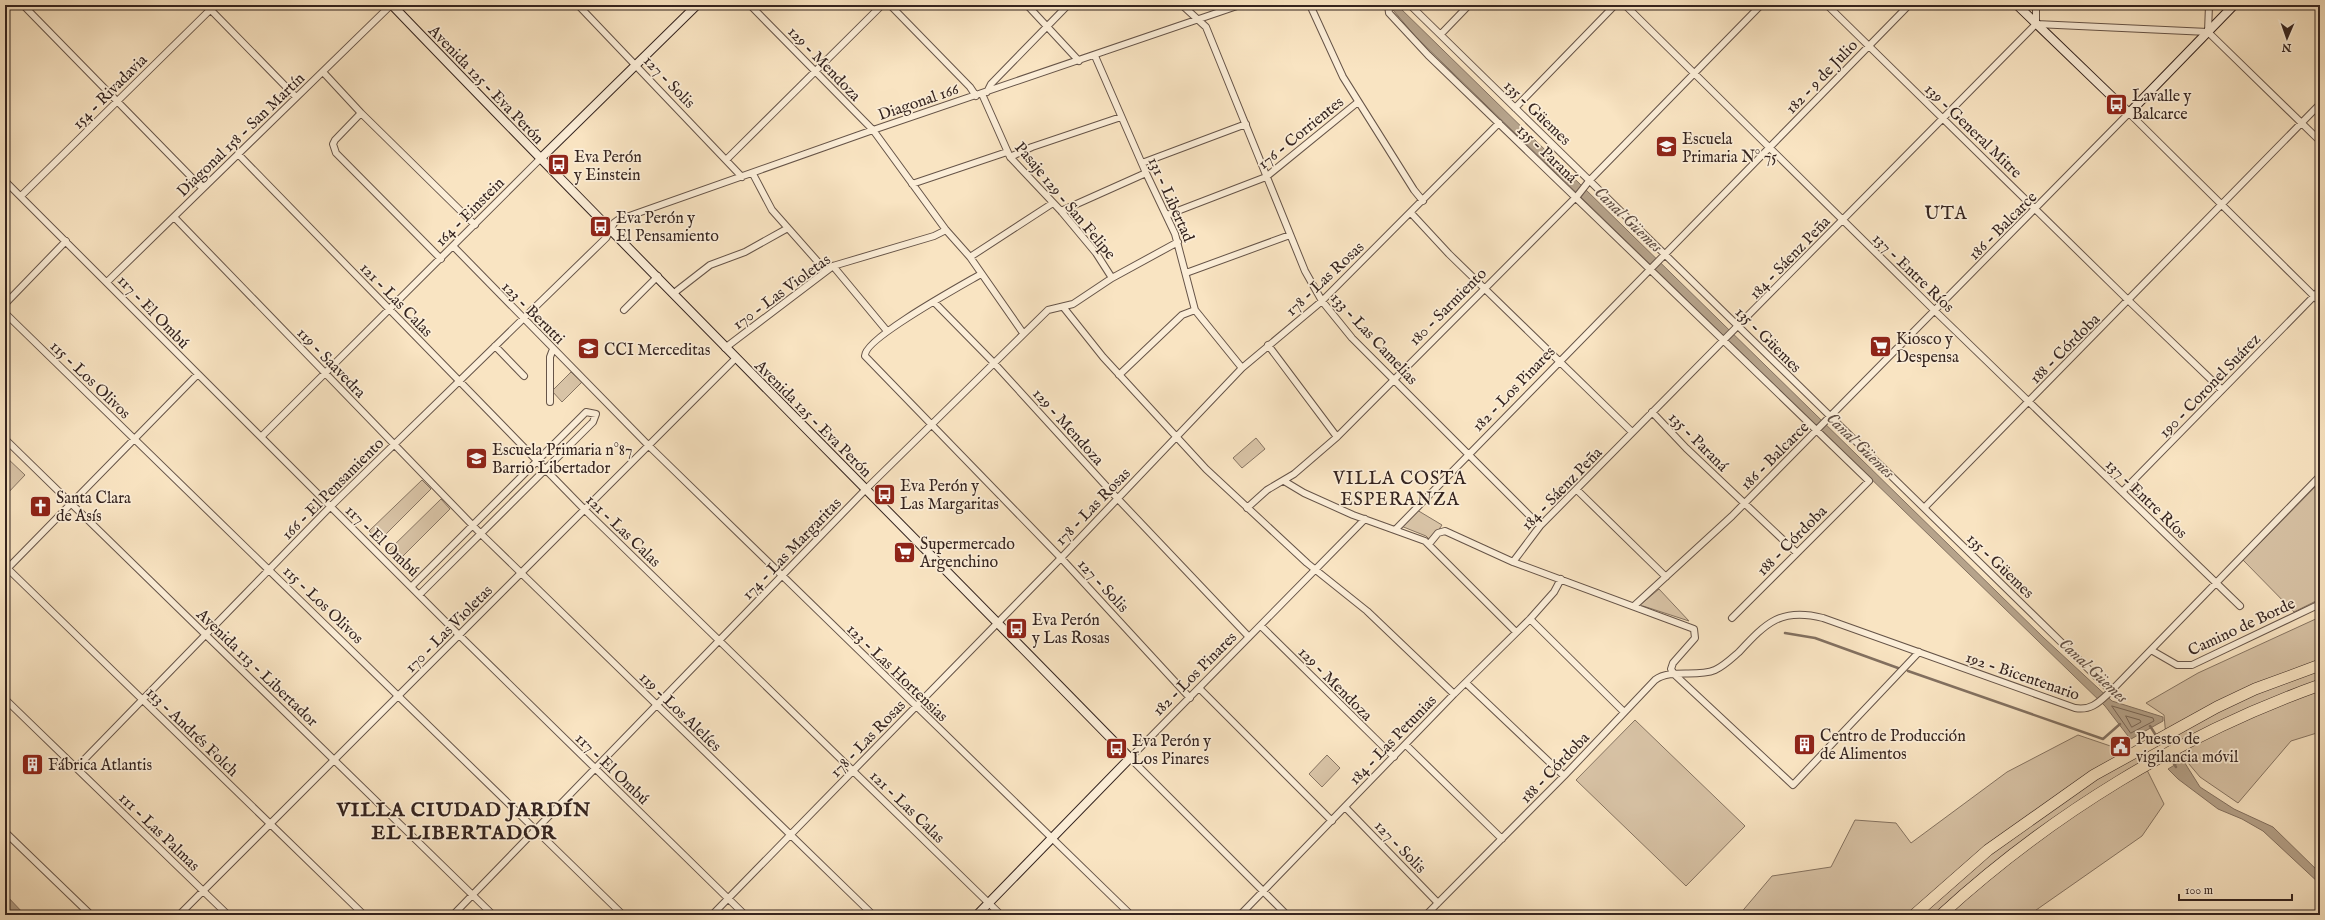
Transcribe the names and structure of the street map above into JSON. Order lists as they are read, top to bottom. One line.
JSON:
{"streets":{"street":["129 - Mendoza","182 - 9 de Julio","127 - Solis","Avenida 125 - Eva Perón","154 - Rivadavia","Diagonal 166","135 - Güemes","139 - General Mitre","176 - Corrientes","Diagonal 158 - San Martín","135 - Paraná","131 - Libertad","Pasaje 129 - San Felipe","164 - Einstein","186 - Balcarce","184 - Sáenz Peña","137 - Entre Ríos","178 - Las Rosas","170 - Las Violetas","121 - Las Calas","180 - Sarmiento","117 - El Ombú","123 - Berutti","133 - Las Camelias","188 - Córdoba","119 - Saavedra","115 - Los Olivos","190 - Coronel Suárez","182 - Los Pinares","166 - El Pensamiento","174 - Las Margaritas","Camino de Borde","Avenida 113 - Libertador","123 - Las Hortensias","192 - Bicentenario","119 - Los Alelíes","113 - Andrés Folch","184 - Las Petunias","111 - Las Palmas"]},"crossings":[["129 - Mendoza","Diagonal 166"],["129 - Mendoza","178 - Las Rosas"],["129 - Mendoza","170 - Las Violetas"],["129 - Mendoza","182 - Los Pinares"],["129 - Mendoza","174 - Las Margaritas"],["129 - Mendoza","184 - Las Petunias"],["182 - 9 de Julio","135 - Güemes"],["182 - 9 de Julio","139 - General Mitre"],["182 - 9 de Julio","135 - Paraná"],["182 - 9 de Julio","137 - Entre Ríos"],["182 - 9 de Julio","182 - Los Pinares"],["127 - Solis","Diagonal 166"],["127 - Solis","164 - Einstein"],["127 - Solis","178 - Las Rosas"],["127 - Solis","188 - Córdoba"],["127 - Solis","182 - Los Pinares"],["127 - Solis","174 - Las Margaritas"],["127 - Solis","184 - Las Petunias"],["Avenida 125 - Eva Perón","Diagonal 166"],["Avenida 125 - Eva Perón","Diagonal 158 - San Martín"],["Avenida 125 - Eva Perón","164 - Einstein"],["Avenida 125 - Eva Perón","178 - Las Rosas"],["Avenida 125 - Eva Perón","170 - Las Violetas"],["Avenida 125 - Eva Perón","182 - Los Pinares"],["Avenida 125 - Eva Perón","166 - El Pensamiento"],["Avenida 125 - Eva Perón","174 - Las Margaritas"],["Avenida 125 - Eva Perón","184 - Las Petunias"],["154 - Rivadavia","117 - El Ombú"],["Diagonal 166","131 - Libertad"],["Diagonal 166","Pasaje 129 - San Felipe"],["Diagonal 166","133 - Las Camelias"],["Diagonal 166","166 - El Pensamiento"],["135 - Güemes","186 - Balcarce"],["135 - Güemes","184 - Sáenz Peña"],["135 - Güemes","180 - Sarmiento"],["135 - Güemes","188 - Córdoba"],["135 - Güemes","192 - Bicentenario"],["139 - General Mitre","186 - Balcarce"],["139 - General Mitre","184 - Sáenz Peña"],["139 - General Mitre","188 - Córdoba"],["139 - General Mitre","190 - Coronel Suárez"],["176 - Corrientes","131 - Libertad"],["176 - Corrientes","133 - Las Camelias"],["Diagonal 158 - San Martín","121 - Las Calas"],["Diagonal 158 - San Martín","117 - El Ombú"],["Diagonal 158 - San Martín","119 - Saavedra"],["135 - Paraná","186 - Balcarce"],["135 - Paraná","184 - Sáenz Peña"],["135 - Paraná","178 - Las Rosas"],["135 - Paraná","180 - Sarmiento"],["135 - Paraná","188 - Córdoba"],["135 - Paraná","182 - Los Pinares"],["131 - Libertad","178 - Las Rosas"],["131 - Libertad","174 - Las Margaritas"],["Pasaje 129 - San Felipe","174 - Las Margaritas"],["164 - Einstein","121 - Las Calas"],["164 - Einstein","117 - El Ombú"],["164 - Einstein","123 - Berutti"],["164 - Einstein","119 - Saavedra"],["186 - Balcarce","137 - Entre Ríos"],["184 - Sáenz Peña","137 - Entre Ríos"],["184 - Sáenz Peña","133 - Las Camelias"],["137 - Entre Ríos","180 - Sarmiento"],["137 - Entre Ríos","188 - Córdoba"],["137 - Entre Ríos","190 - Coronel Suárez"],["137 - Entre Ríos","192 - Bicentenario"],["178 - Las Rosas","121 - Las Calas"],["178 - Las Rosas","117 - El Ombú"],["178 - Las Rosas","133 - Las Camelias"],["178 - Las Rosas","123 - Las Hortensias"],["178 - Las Rosas","119 - Los Alelíes"],["170 - Las Violetas","121 - Las Calas"],["170 - Las Violetas","117 - El Ombú"],["170 - Las Violetas","123 - Berutti"],["170 - Las Violetas","115 - Los Olivos"],["170 - Las Violetas","Avenida 113 - Libertador"],["170 - Las Violetas","123 - Las Hortensias"],["170 - Las Violetas","119 - Los Alelíes"],["170 - Las Violetas","113 - Andrés Folch"],["170 - Las Violetas","111 - Las Palmas"],["121 - Las Calas","182 - Los Pinares"],["121 - Las Calas","166 - El Pensamiento"],["121 - Las Calas","174 - Las Margaritas"],["180 - Sarmiento","133 - Las Camelias"],["117 - El Ombú","166 - El Pensamiento"],["117 - El Ombú","174 - Las Margaritas"],["123 - Berutti","166 - El Pensamiento"],["123 - Berutti","123 - Las Hortensias"],["133 - Las Camelias","182 - Los Pinares"],["188 - Córdoba","192 - Bicentenario"],["119 - Saavedra","166 - El Pensamiento"],["119 - Saavedra","119 - Los Alelíes"],["115 - Los Olivos","166 - El Pensamiento"],["115 - Los Olivos","174 - Las Margaritas"],["182 - Los Pinares","123 - Las Hortensias"],["166 - El Pensamiento","Avenida 113 - Libertador"],["166 - El Pensamiento","113 - Andrés Folch"],["166 - El Pensamiento","111 - Las Palmas"],["174 - Las Margaritas","Avenida 113 - Libertador"],["174 - Las Margaritas","123 - Las Hortensias"],["174 - Las Margaritas","119 - Los Alelíes"],["Camino de Borde","192 - Bicentenario"]],"districts":["UTA","VILLA COSTA ESPERANZA","VILLA CIUDAD JARDÍN EL LIBERTADOR"],"water":["Canal Güemes"],"places":{"bus stop":["Lavalle y Balcarce","Eva Perón y Einstein","Eva Perón y El Pensamiento","Eva Perón y Las Margaritas","Eva Perón y Las Rosas","Eva Perón y Los Pinares"],"school or university":["Escuela Primaria N° 75","CCI Merceditas","Escuela Primaria n°87 Barrio Libertador"],"supermarket":["Kiosco y Despensa","Supermercado Argenchino"],"church":["Santa Clara de Asís"],"building":["Centro de Producción de Alimentos","Fábrica Atlantis"],"public building":["Puesto de vigilancia móvil"]},"scale_bar":"100 m","north":"bottom"}
